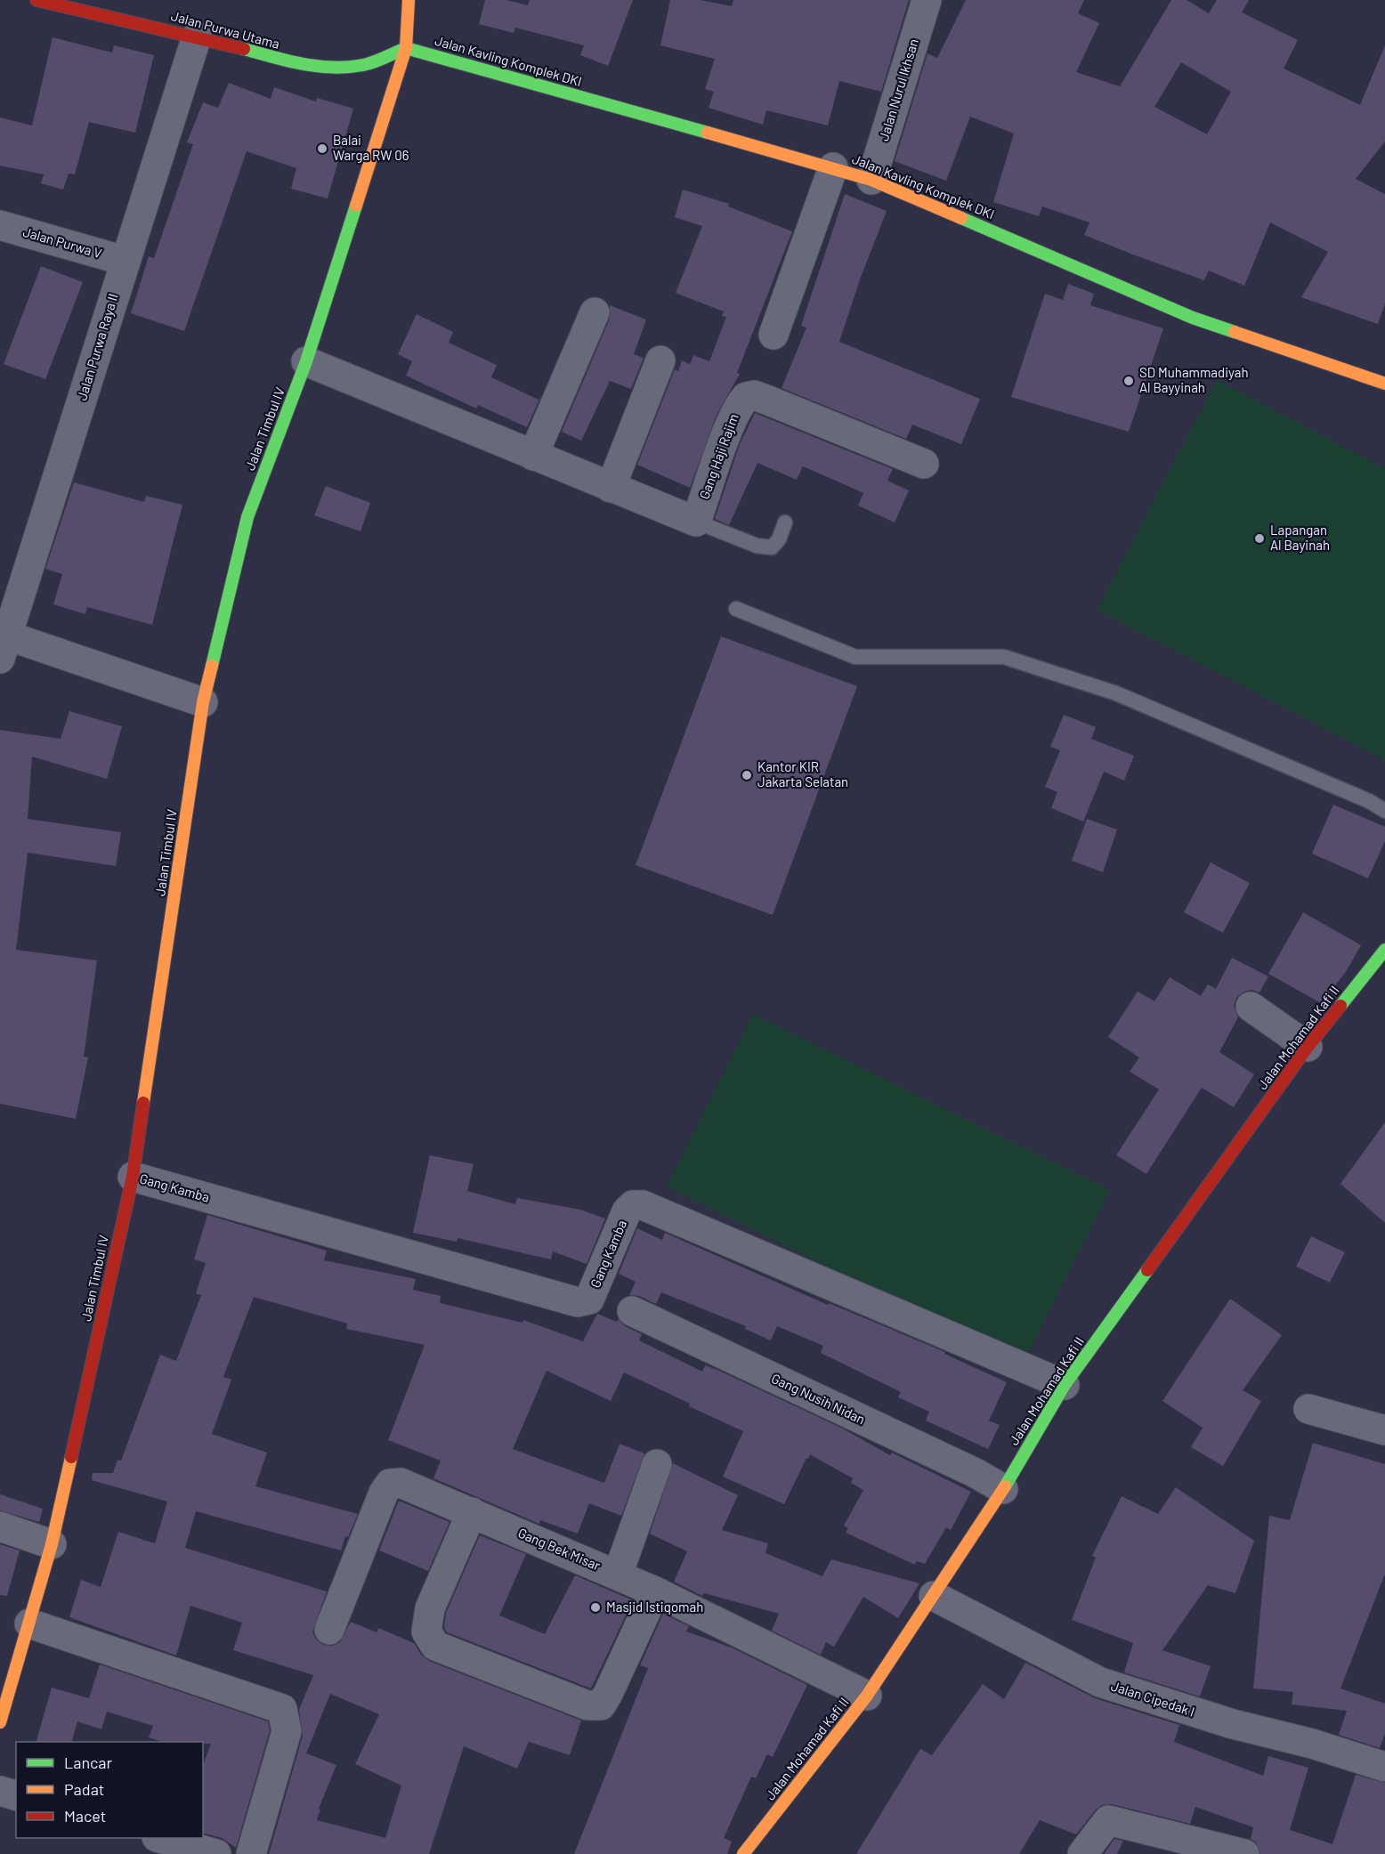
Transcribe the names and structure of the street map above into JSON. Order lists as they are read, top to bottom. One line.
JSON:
{"streets":{"street":["Jalan Purwa Utama","Jalan Kavling Komplek DKI","Jalan Nurul Ikhsan","Jalan Purwa V","Jalan Purwa Raya II","Jalan Timbul IV","Gang Haji Rajim","Jalan Mohamad Kafi II","Gang Kamba","Gang Nusih Nidan","Gang Bek Misar","Jalan Cipedak I"]},"crossings":[["Jalan Purwa Utama","Jalan Kavling Komplek DKI"],["Jalan Purwa Utama","Jalan Purwa Raya II"],["Jalan Purwa Utama","Jalan Timbul IV"],["Jalan Kavling Komplek DKI","Jalan Nurul Ikhsan"],["Jalan Kavling Komplek DKI","Jalan Timbul IV"],["Jalan Purwa V","Jalan Purwa Raya II"],["Jalan Timbul IV","Gang Kamba"],["Jalan Mohamad Kafi II","Gang Kamba"],["Jalan Mohamad Kafi II","Gang Nusih Nidan"],["Jalan Mohamad Kafi II","Gang Bek Misar"],["Jalan Mohamad Kafi II","Jalan Cipedak I"]],"places":["Balai Warga RW 06","SD Muhammadiyah Al Bayyinah","Lapangan Al Bayinah","Kantor KIR Jakarta Selatan","Masjid Istiqomah"],"legend":["Lancar","Padat","Macet"]}
